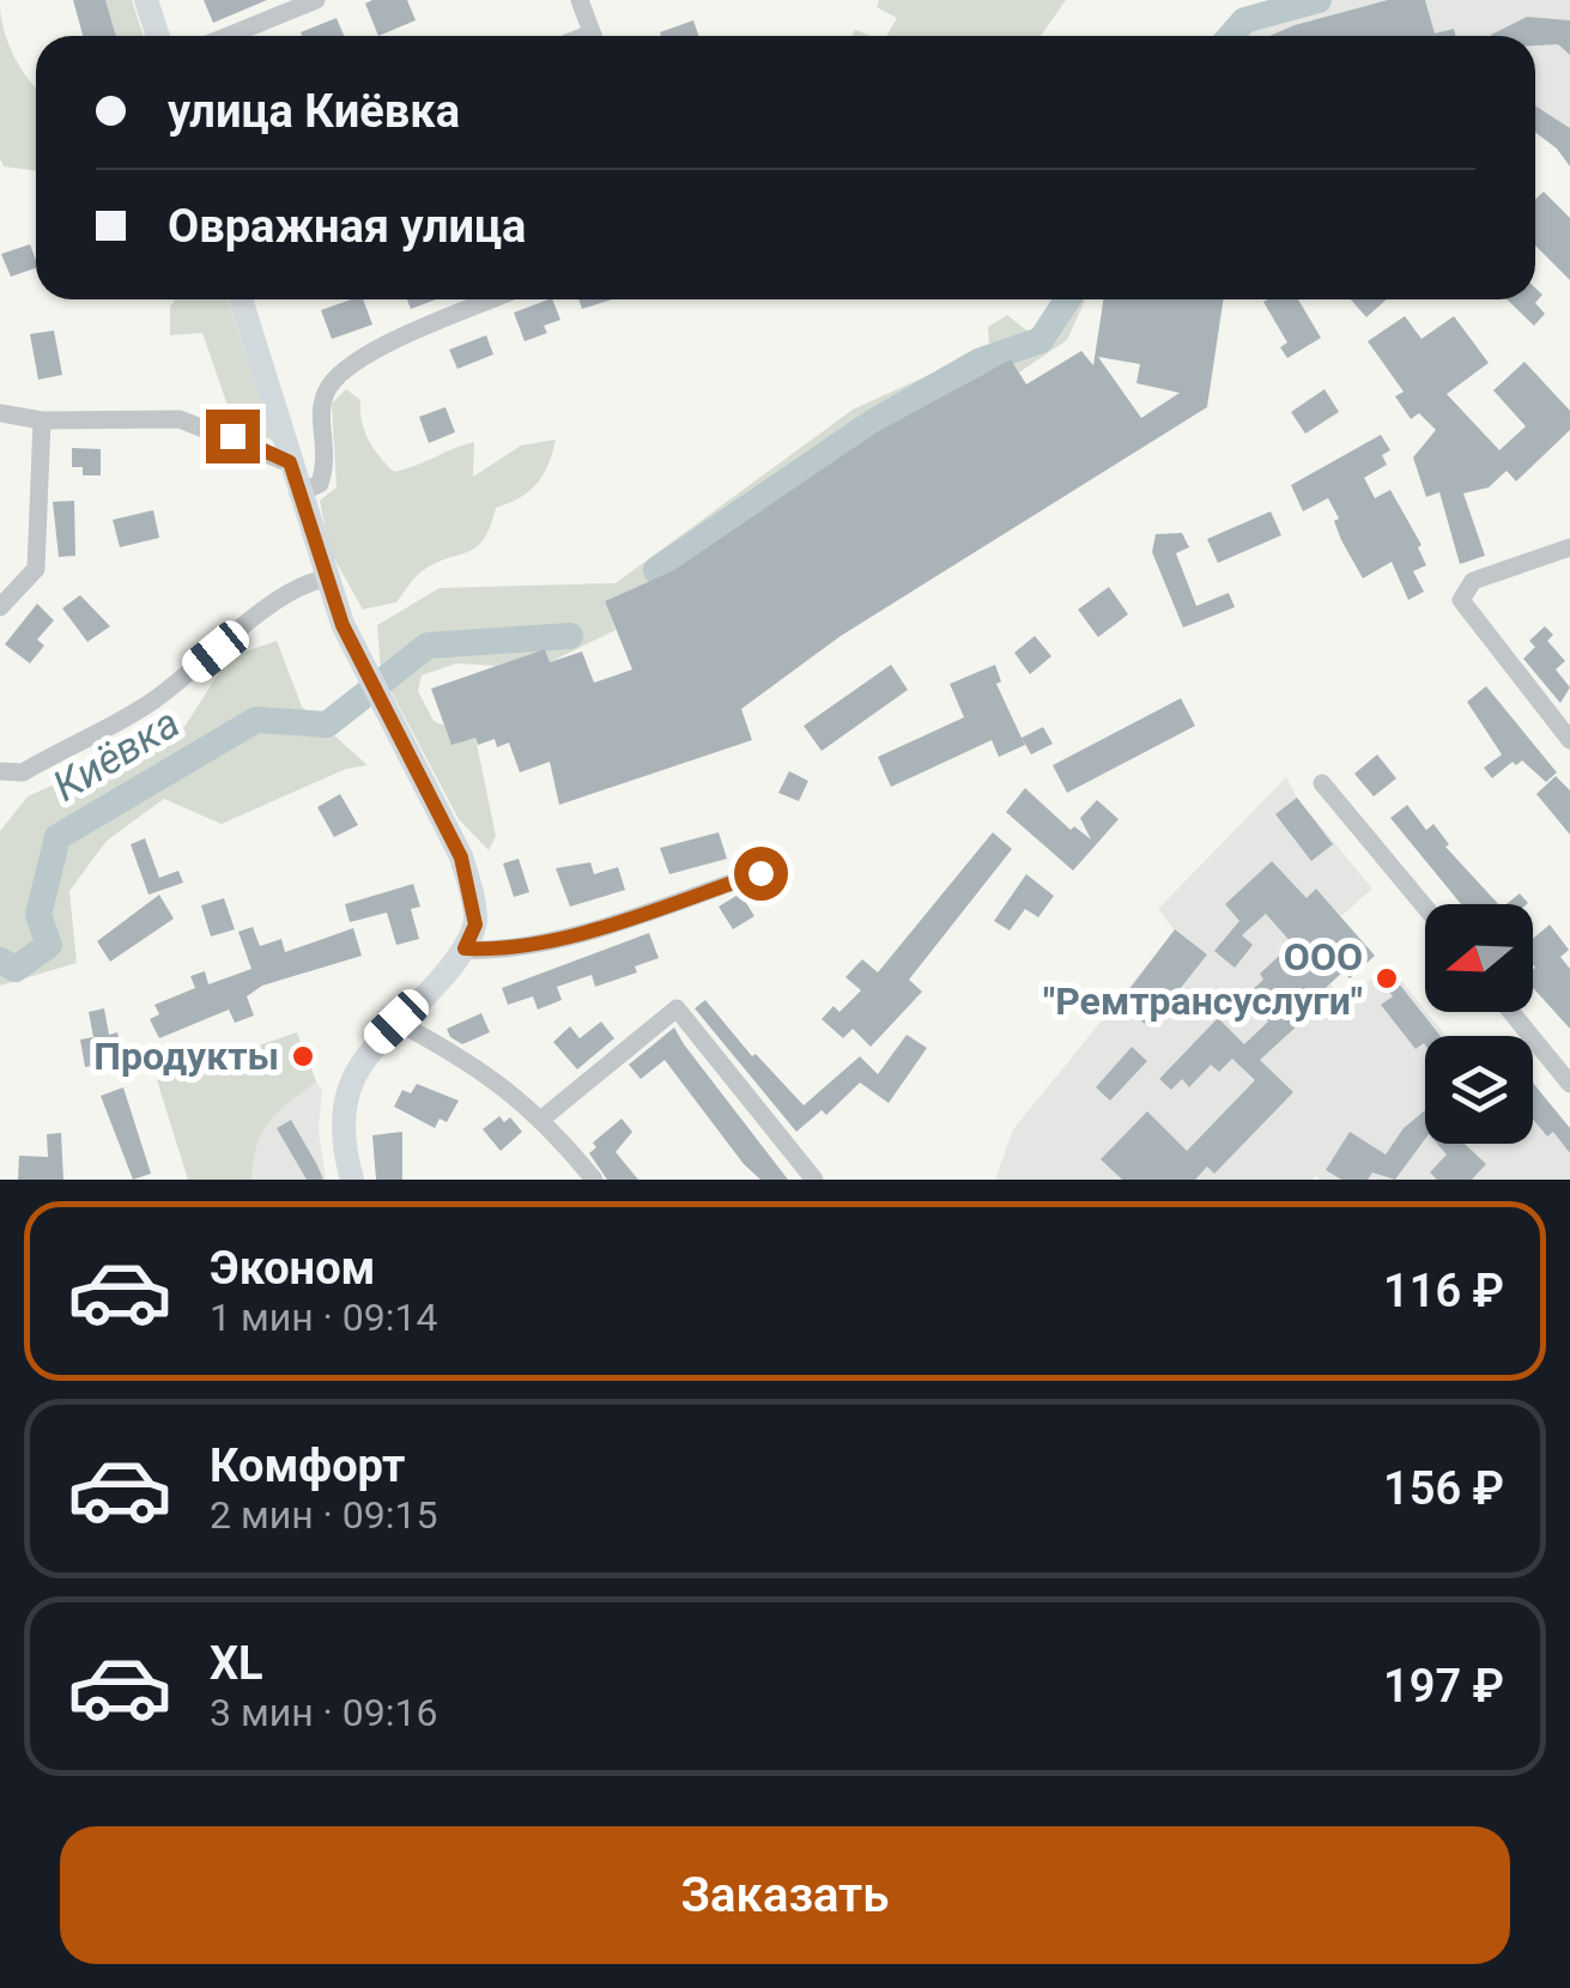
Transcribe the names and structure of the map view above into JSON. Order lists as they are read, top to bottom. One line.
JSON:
{"water":["Киёвка"],"places":["ООО \"Ремтрансуслуги\"","Продукты"],"north":"left","page":{"banner":["улица Киёвка","Овражная улица"],"list":[{"name":"Эконом","note":"1 мин · 09:14","value":"116 ₽"},{"name":"Комфорт","note":"2 мин · 09:15","value":"156 ₽"},{"name":"XL","note":"3 мин · 09:16","value":"197 ₽"}],"buttons":"Заказать"}}
